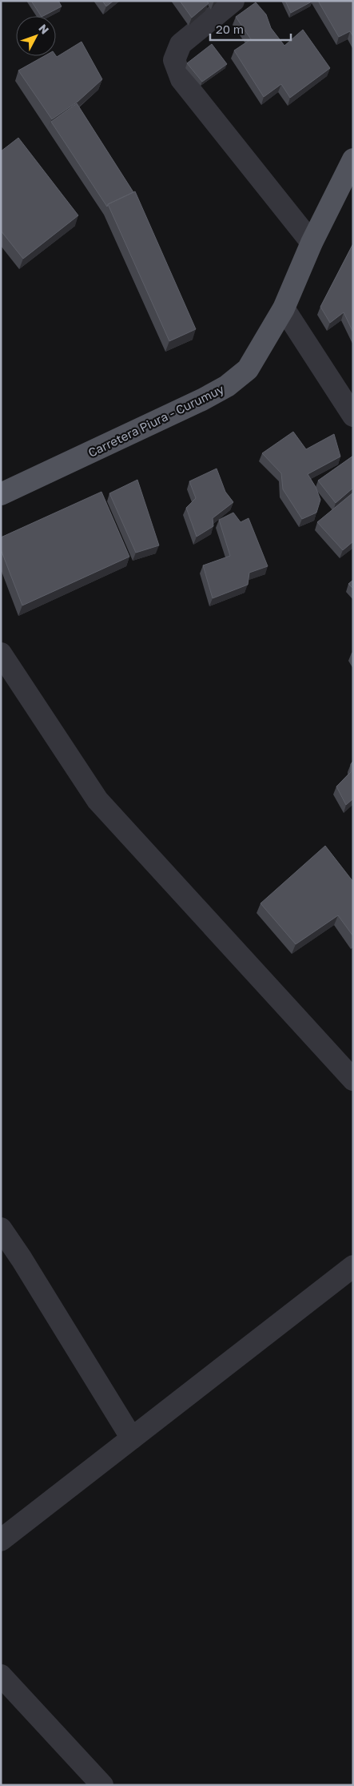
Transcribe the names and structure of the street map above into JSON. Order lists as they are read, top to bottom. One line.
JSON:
{"streets":{"main road":["Carretera Piura - Curumuy"]},"scale_bar":"20 m","north":"top right"}
